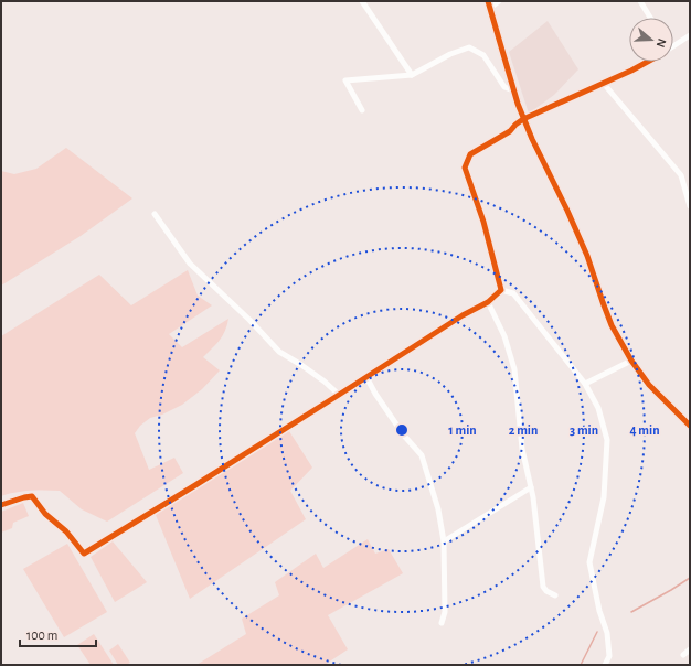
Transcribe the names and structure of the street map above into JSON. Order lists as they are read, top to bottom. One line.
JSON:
{"scale_bar":"100 m","north":"right","rings":["1 min","2 min","3 min","4 min"]}
